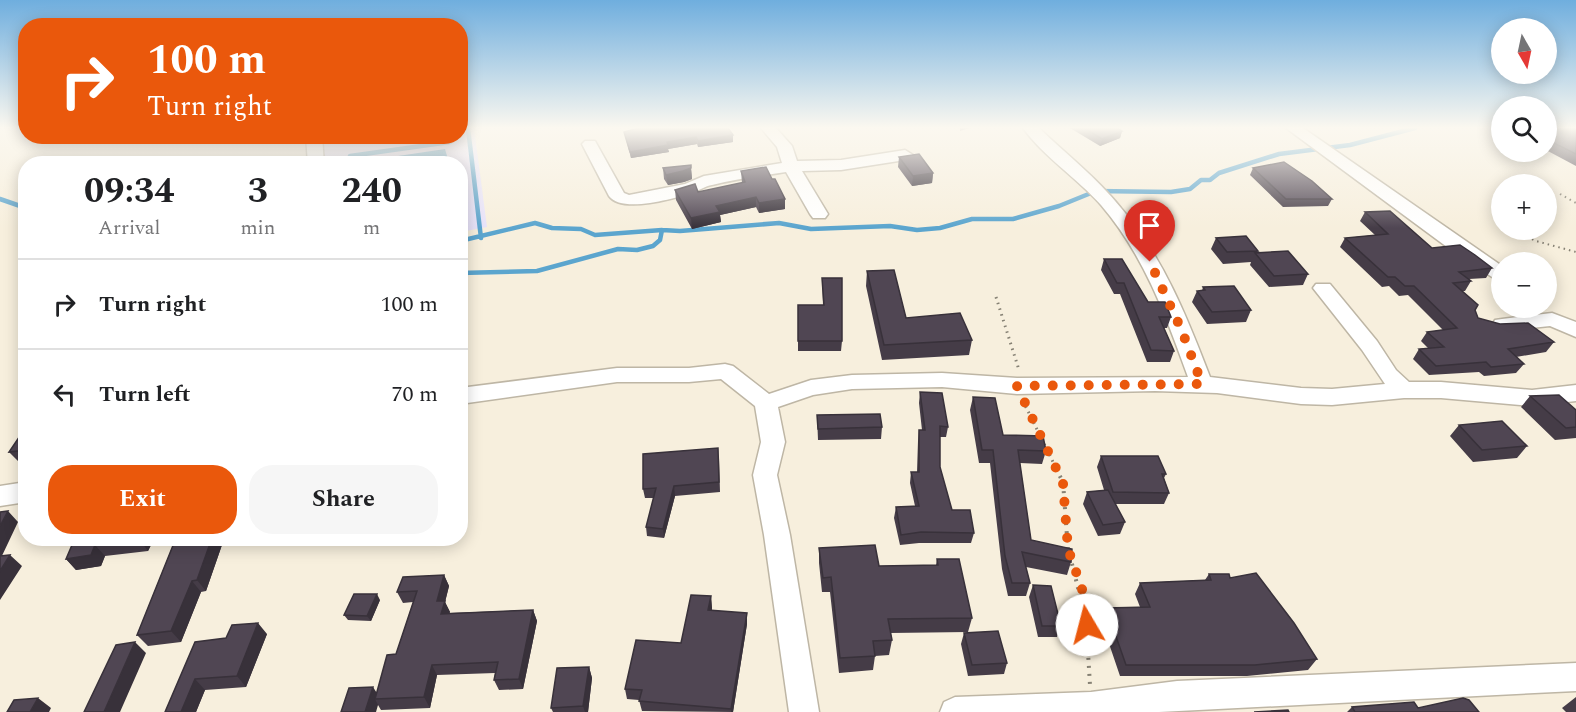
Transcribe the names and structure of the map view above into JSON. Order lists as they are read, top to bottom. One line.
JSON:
{"north":"bottom","page":{"map_buttons":["+","−"],"turn":["100 m","Turn right"],"eta":["09:34","Arrival","3","min","240","m"],"list":[{"name":"Turn right","value":"100 m"},{"name":"Turn left","value":"70 m"}],"buttons":["Exit","Share"]}}
